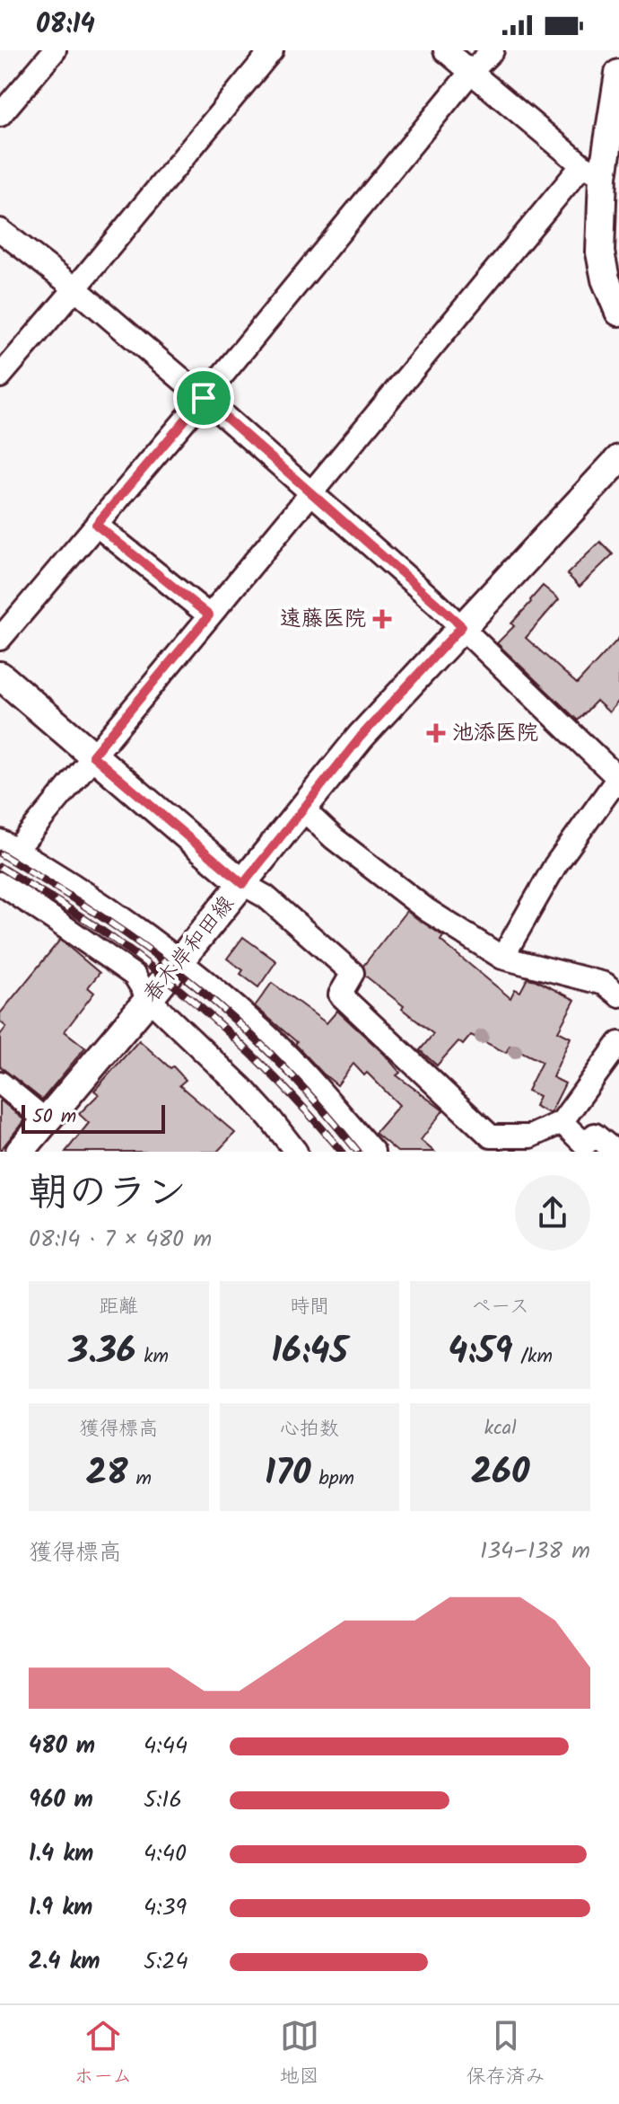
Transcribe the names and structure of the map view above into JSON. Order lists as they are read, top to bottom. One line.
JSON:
{"streets":{"main road":["春木岸和田線"]},"places":{"health":["遠藤医院","池添医院"]},"scale_bar":"50 m","page":{"status":"08:14","scale":"50 m","heading":["朝のラン","08:14 · 7 × 480 m"],"stats":[["距離","3.36 km"],["時間","16:45"],["ペース","4:59 /km"],["獲得標高","28 m"],["心拍数","170 bpm"],["kcal","260"]],"chart":["獲得標高","134–138 m"],"list":[{"name":"480 m","note":"4:44"},{"name":"960 m","note":"5:16"},{"name":"1.4 km","note":"4:40"},{"name":"1.9 km","note":"4:39"},{"name":"2.4 km","note":"5:24"}],"tabs":["ホーム","地図","保存済み"]}}
